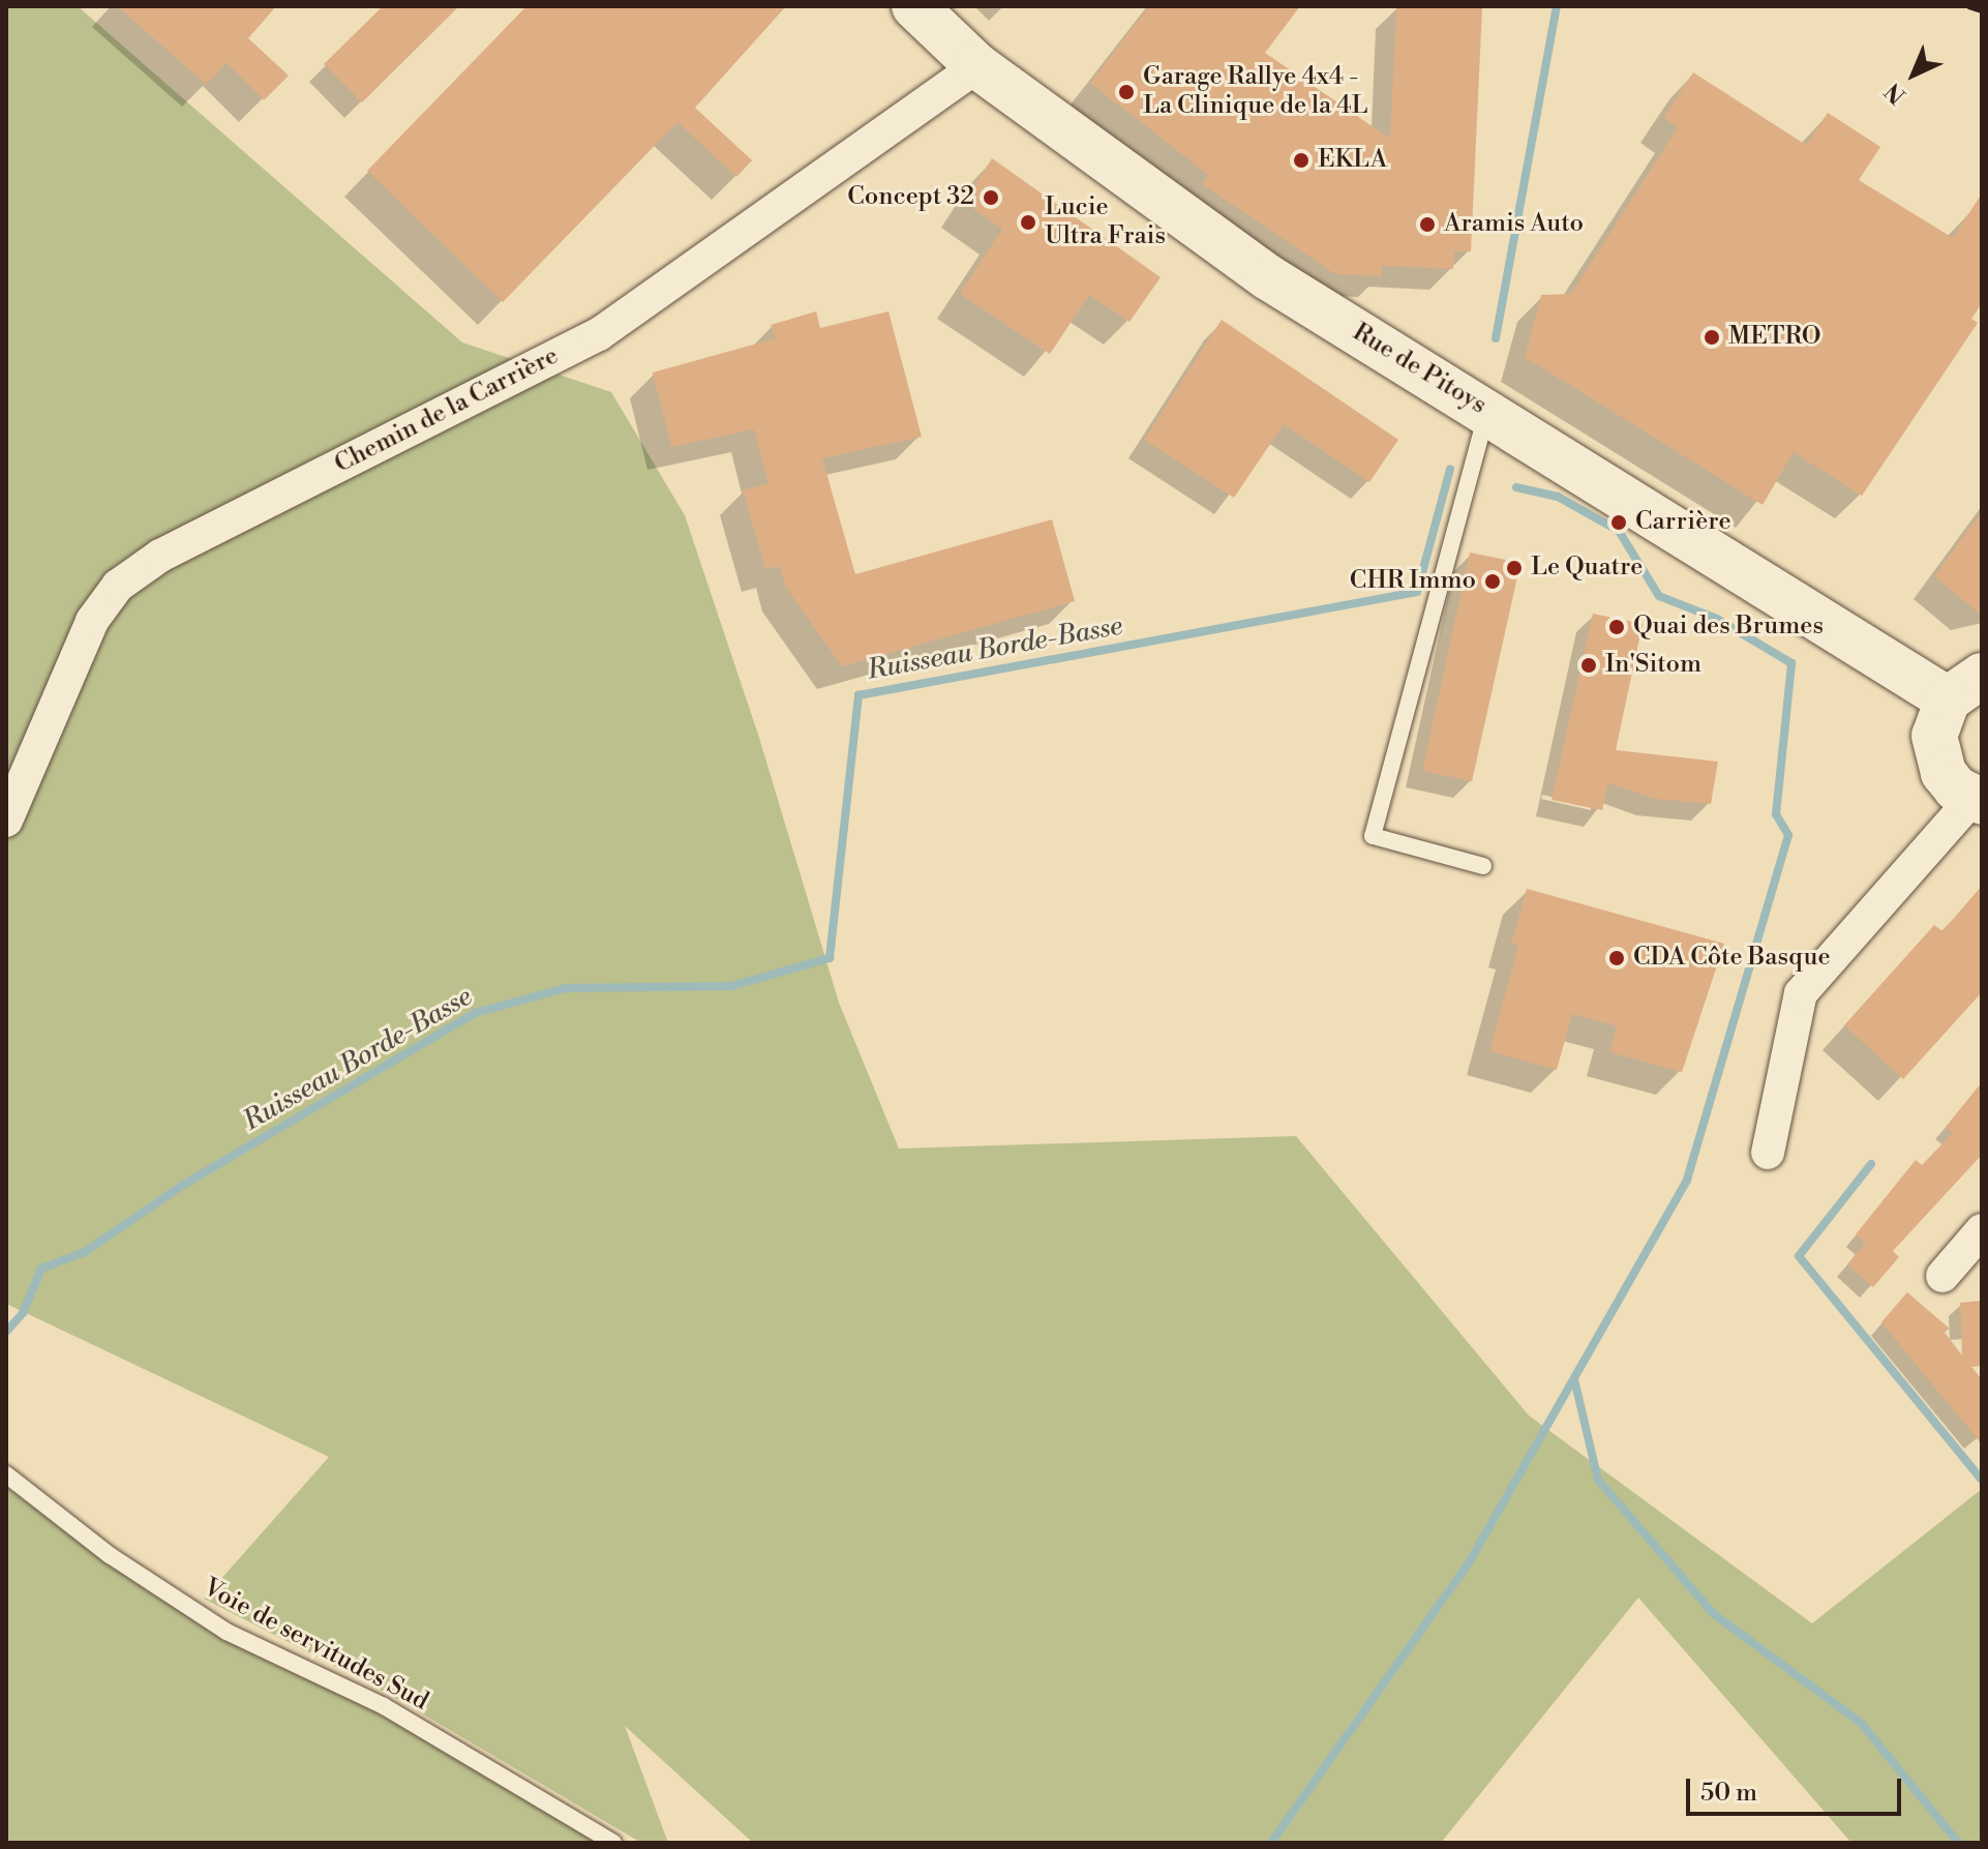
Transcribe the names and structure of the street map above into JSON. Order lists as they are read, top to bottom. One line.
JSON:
{"streets":{"street":["Rue de Pitoys","Chemin de la Carrière"],"lane":["Voie de servitudes Sud"]},"crossings":[["Rue de Pitoys","Chemin de la Carrière"]],"water":["Ruisseau Borde-Basse"],"places":["Garage Rallye 4x4 - La Clinique de la 4L","EKLA","Concept 32","Lucie Ultra Frais","Aramis Auto","METRO","Carrière","Le Quatre","CHR Immo","Quai des Brumes","In'Sitom","CDA Côte Basque"],"scale_bar":"50 m","north":"bottom left"}
